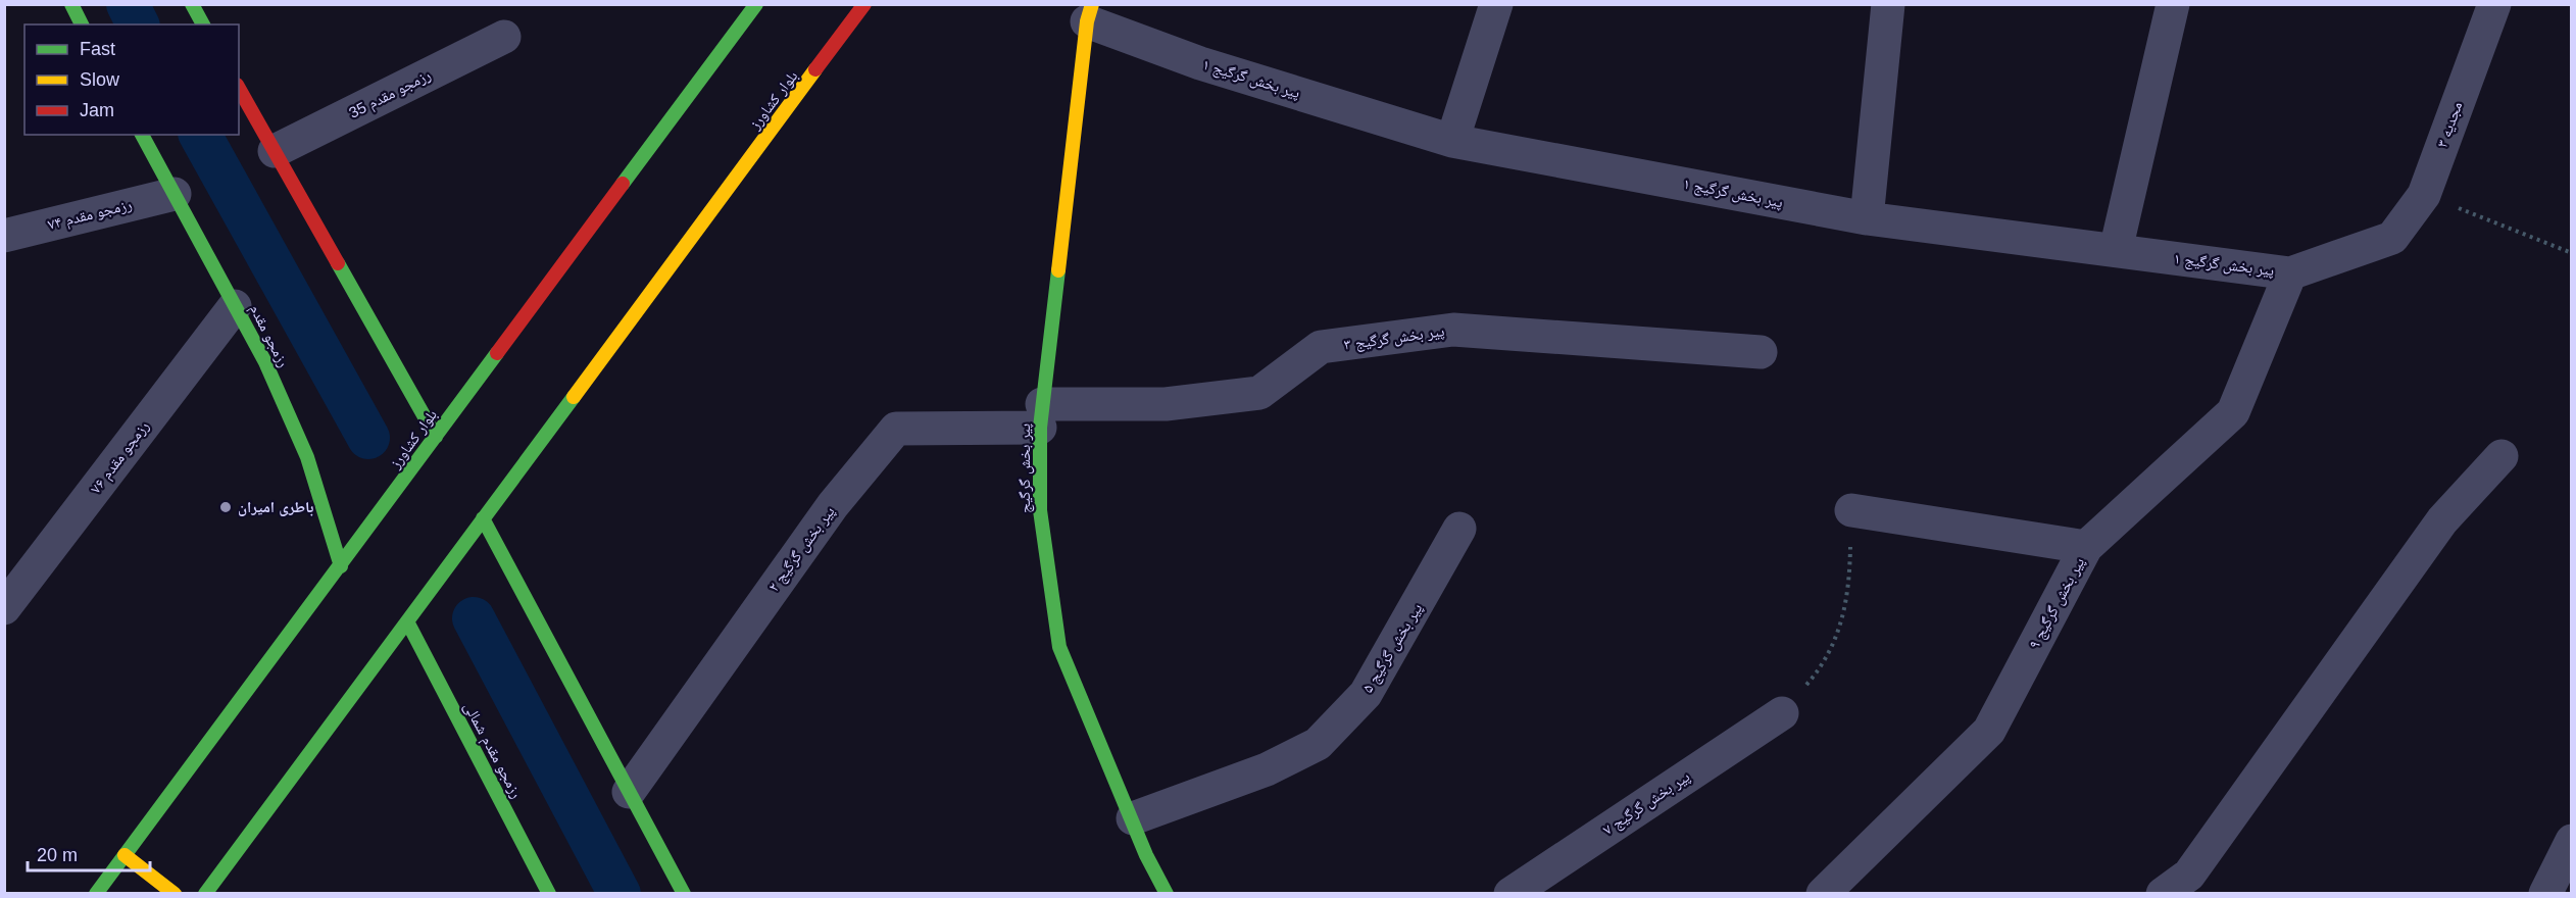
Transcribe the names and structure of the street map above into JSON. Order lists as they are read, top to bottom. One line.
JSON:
{"streets":{"street":["پیر بخش گرگیج ۱","رزمجو مقدم 35","بلوار کشاورز","مجدیه ۳","رزمجو مقدم ۷۴","رزمجو مقدم","پیر بخش گرگیج ۳","رزمجو مقدم ۷۶","پیر بخش گرگیج","پیر بخش گرگیج ۲","پیر بخش گرگیج ۹","پیر بخش گرگیج ۵","رزمجو مقدم شمالی","پیر بخش گرگیج ۷"]},"crossings":[["پیر بخش گرگیج ۱","مجدیه ۳"],["پیر بخش گرگیج ۱","پیر بخش گرگیج"],["پیر بخش گرگیج ۱","پیر بخش گرگیج ۹"],["بلوار کشاورز","رزمجو مقدم"],["بلوار کشاورز","رزمجو مقدم شمالی"],["رزمجو مقدم ۷۴","رزمجو مقدم"],["رزمجو مقدم","رزمجو مقدم ۷۶"],["پیر بخش گرگیج ۳","پیر بخش گرگیج"],["پیر بخش گرگیج ۳","پیر بخش گرگیج ۲"],["پیر بخش گرگیج","پیر بخش گرگیج ۲"],["پیر بخش گرگیج","پیر بخش گرگیج ۵"]],"places":["باطری امیران"],"legend":["Fast","Slow","Jam"],"scale_bar":"20 m"}
